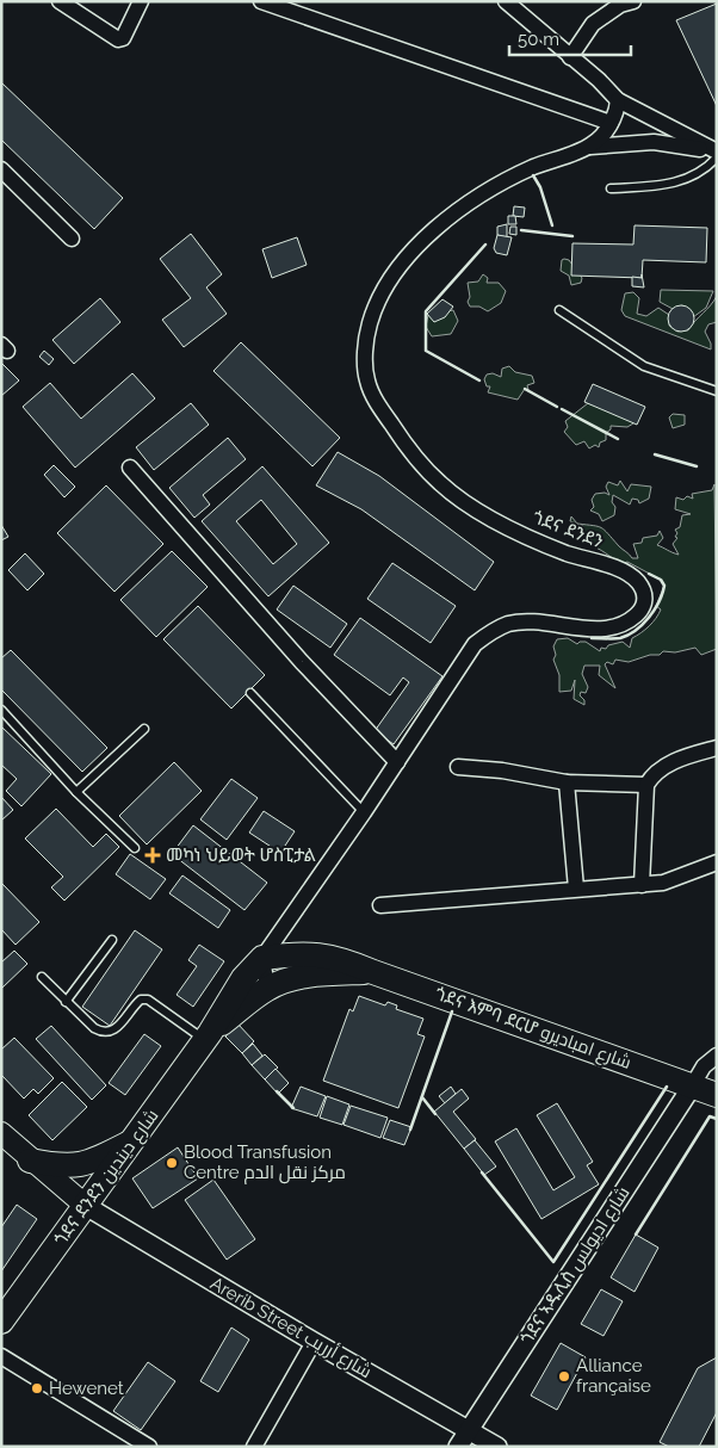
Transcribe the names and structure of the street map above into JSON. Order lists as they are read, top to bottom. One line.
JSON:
{"streets":{"main road":["ጎደና እምባ ደርሆ شارع امباديرو","ጎደና ደንደን شارع ديندين"],"street":["ጎደና ደንደን","ጎደና ኣዱሊስ شارع اديولس","Arerib Street شارع أرريب"]},"crossings":[["ጎደና ደንደን","ጎደና ደንደን شارع ديندين"],["ጎደና እምባ ደርሆ شارع امباديرو","ጎደና ደንደን شارع ديندين"],["ጎደና እምባ ደርሆ شارع امباديرو","ጎደና ኣዱሊስ شارع اديولس"],["ጎደና ደንደን شارع ديندين","Arerib Street شارع أرريب"],["ጎደና ኣዱሊስ شارع اديولس","Arerib Street شارع أرريب"]],"places":{"health":["መካነ ህይወት ሆስፒታል"],"other":["Blood Transfusion Centre مركز نقل الدم","Alliance française","Hewenet"]},"scale_bar":"50 m"}
